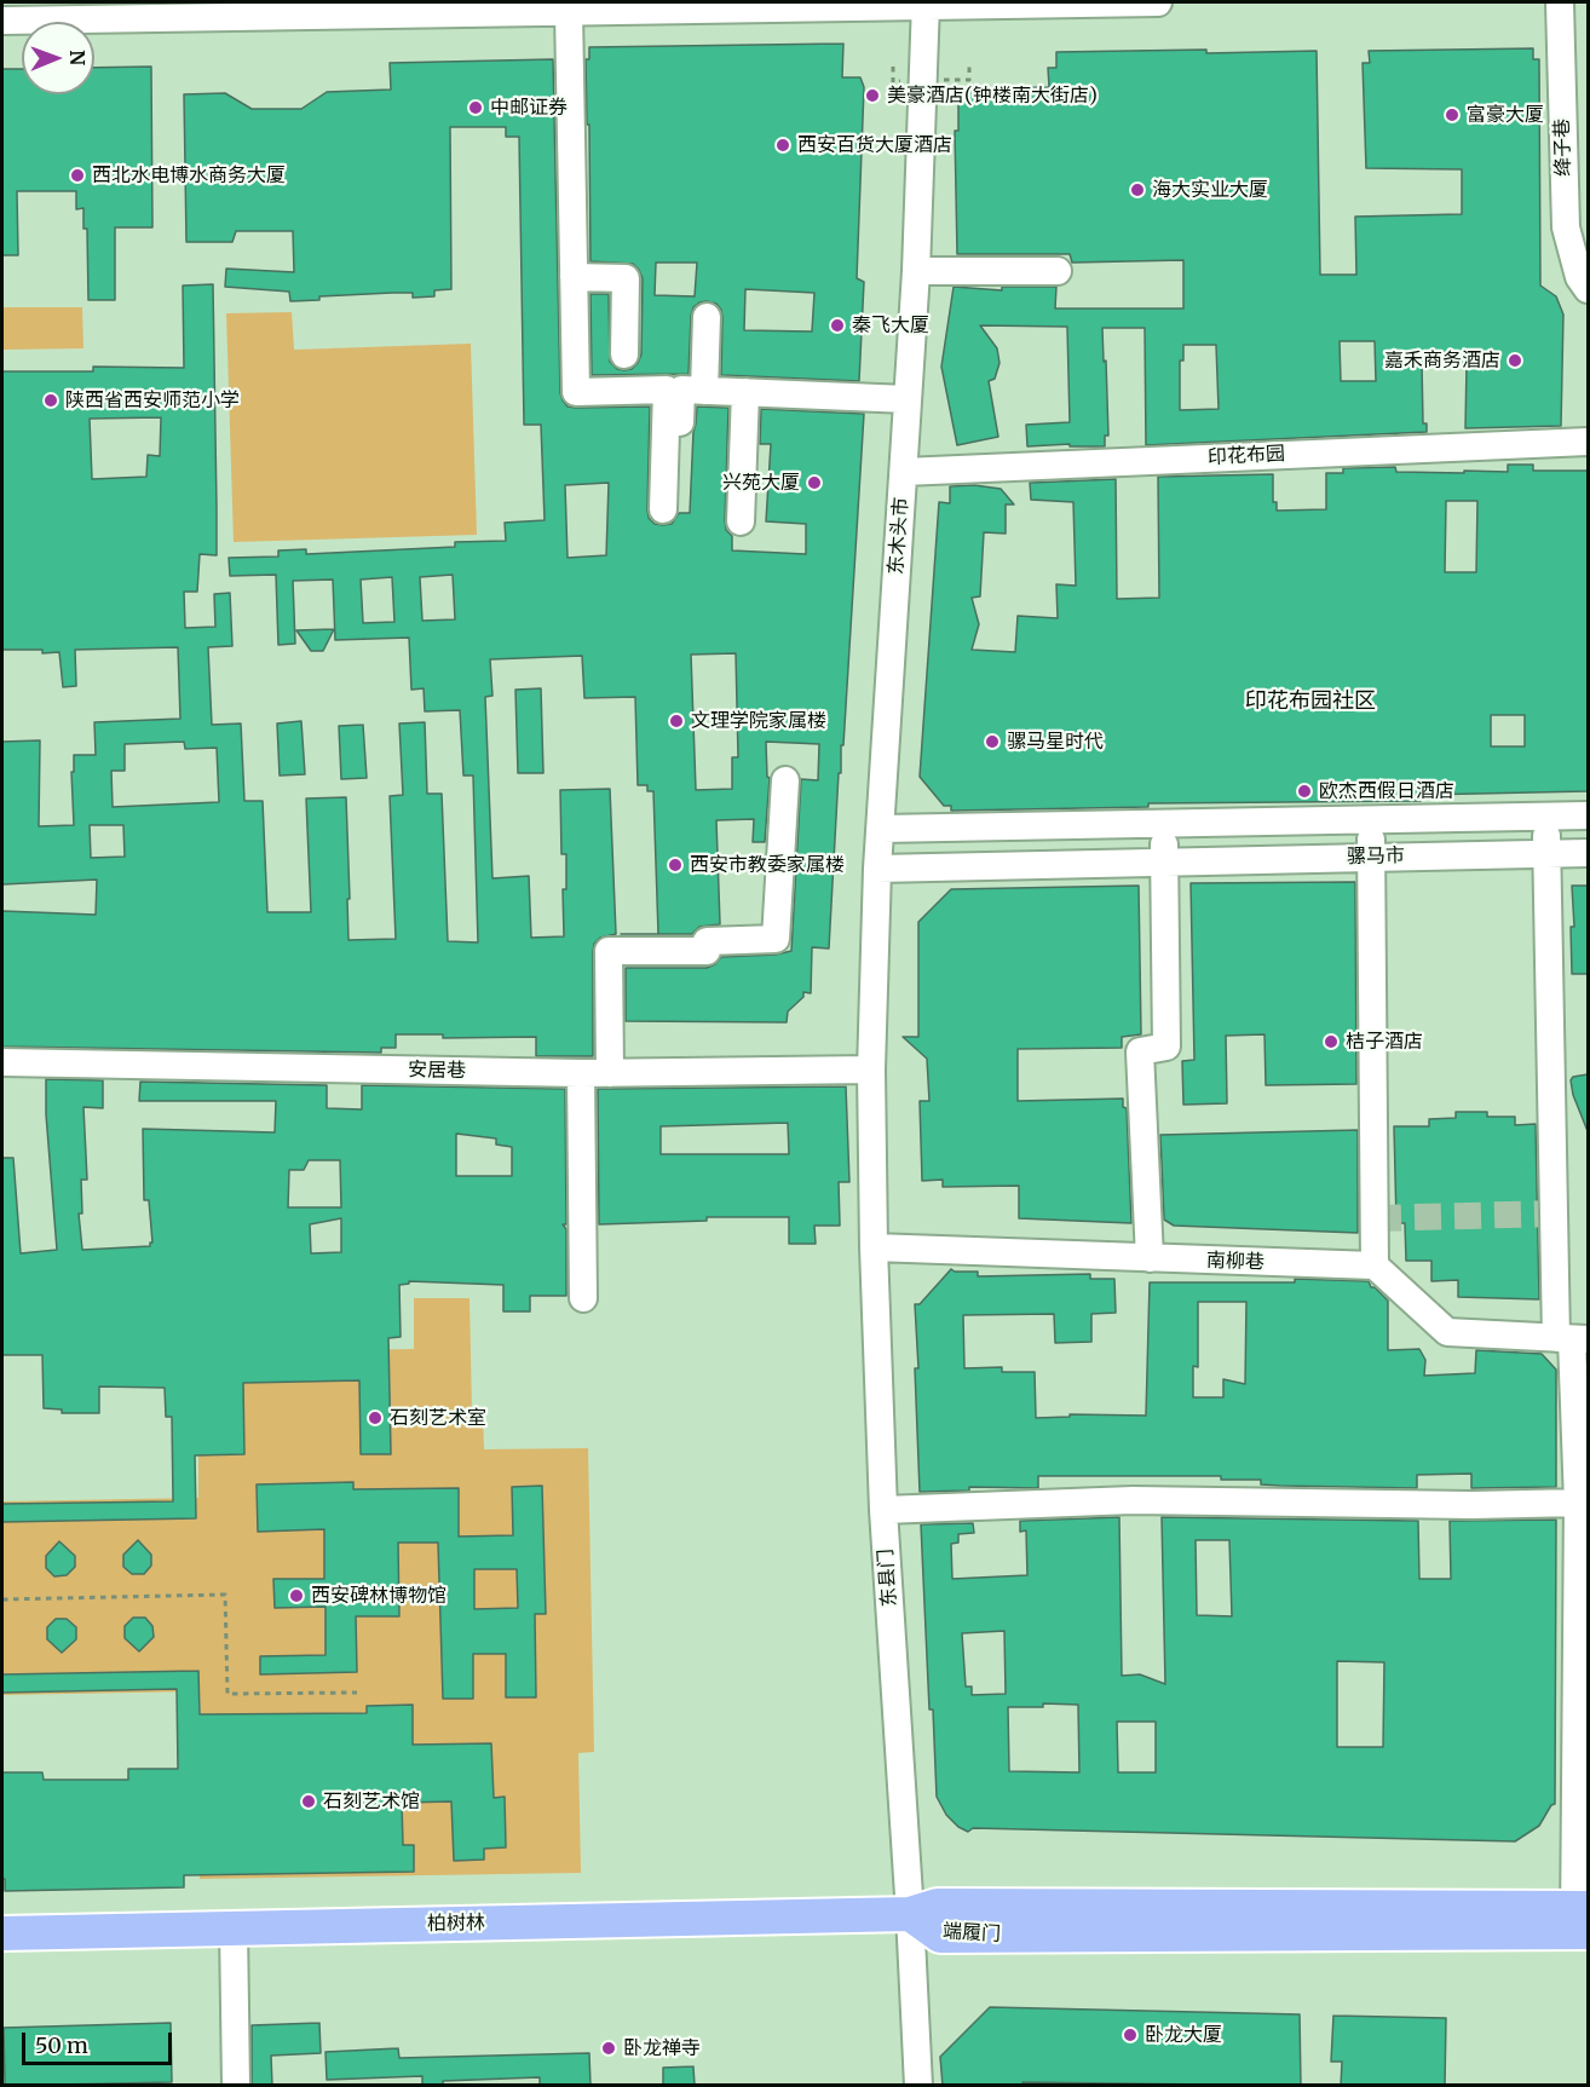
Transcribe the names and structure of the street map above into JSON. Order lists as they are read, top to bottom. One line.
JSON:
{"streets":{"main road":["柏树林","端履门"],"street":["绛子巷","印花布园","东木头市","骡马市","安居巷","南柳巷","东县门"]},"crossings":[["印花布园","东木头市"],["东木头市","骡马市"],["东木头市","安居巷"],["东木头市","东县门"],["安居巷","东县门"],["南柳巷","东县门"],["东县门","柏树林"],["东县门","端履门"],["柏树林","端履门"]],"districts":["印花布园社区"],"places":["美豪酒店(钟楼南大街店)","中邮证券","富豪大厦","西安百货大厦酒店","西北水电博水商务大厦","海大实业大厦","秦飞大厦","嘉禾商务酒店","陕西省西安师范小学","兴苑大厦","文理学院家属楼","骡马星时代","欧杰西假日酒店","西安市教委家属楼","桔子酒店","石刻艺术室","西安碑林博物馆","石刻艺术馆","卧龙大厦","卧龙禅寺"],"scale_bar":"50 m","north":"right"}
